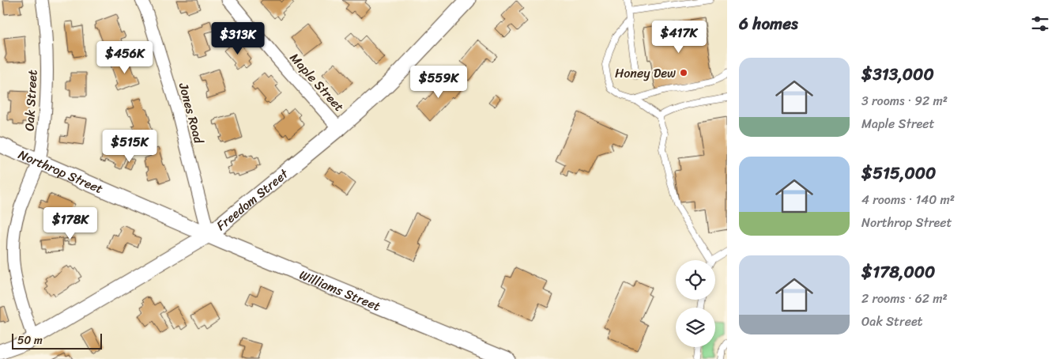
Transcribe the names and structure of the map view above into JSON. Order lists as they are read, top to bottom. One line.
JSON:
{"streets":{"street":["Maple Street","Oak Street","Jones Road","Northrop Street","Freedom Street","Williams Street"]},"crossings":[["Maple Street","Freedom Street"],["Oak Street","Northrop Street"],["Oak Street","Freedom Street"],["Jones Road","Northrop Street"],["Jones Road","Freedom Street"],["Jones Road","Williams Street"],["Northrop Street","Freedom Street"],["Northrop Street","Williams Street"],["Freedom Street","Williams Street"]],"places":["Honey Dew"],"scale_bar":"50 m","page":{"heading":"6 homes","price":["$417K","$313K","$456K","$559K","$515K","$178K"],"list":[{"name":"$313,000","note":"3 rooms · 92 m² · Maple Street"},{"name":"$515,000","note":"4 rooms · 140 m² · Northrop Street"},{"name":"$178,000","note":"2 rooms · 62 m² · Oak Street"}],"scale":"50 m"}}
